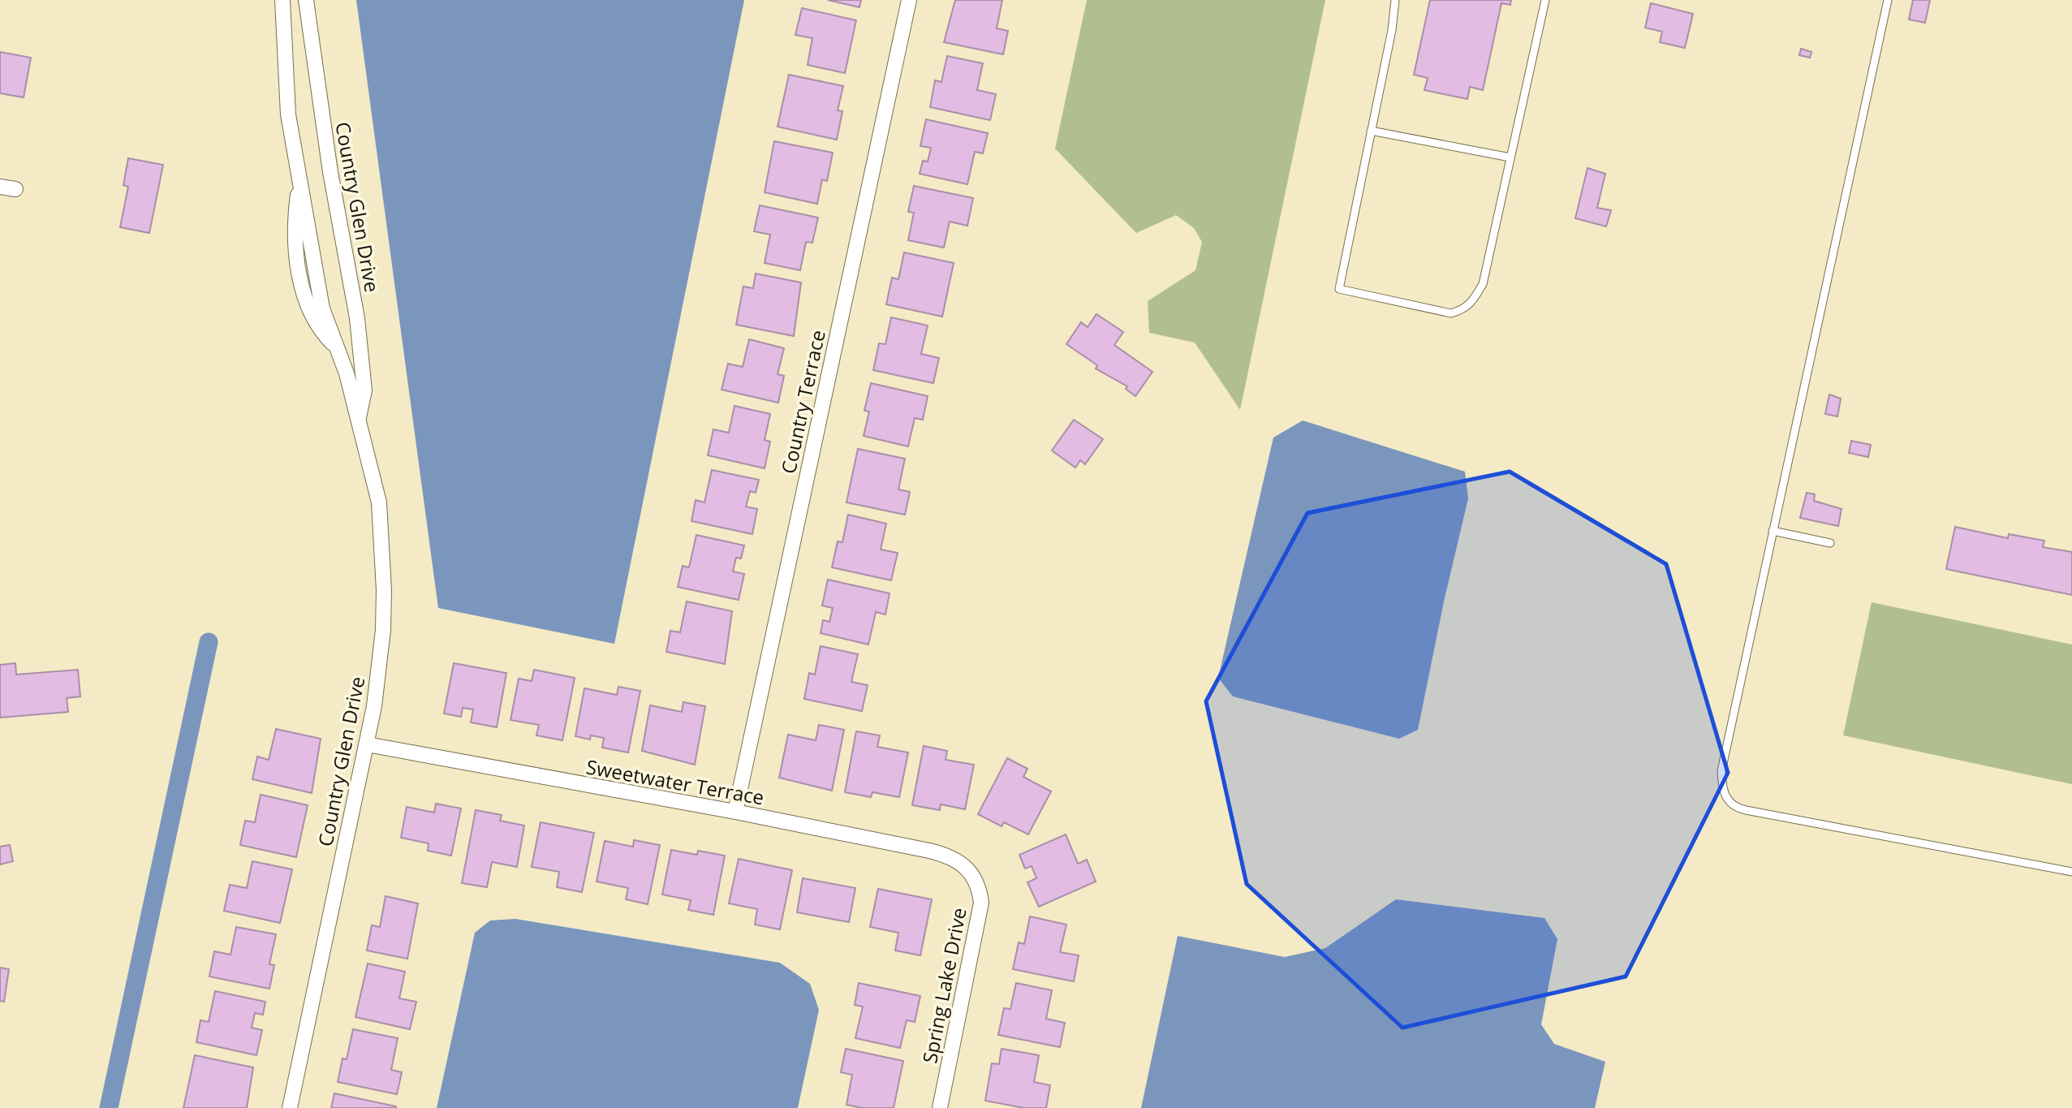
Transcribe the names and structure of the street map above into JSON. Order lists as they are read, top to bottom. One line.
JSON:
{"streets":{"street":["Country Glen Drive","Country Terrace","Sweetwater Terrace","Spring Lake Drive"]},"crossings":[["Country Glen Drive","Sweetwater Terrace"],["Country Terrace","Sweetwater Terrace"],["Sweetwater Terrace","Spring Lake Drive"]]}
